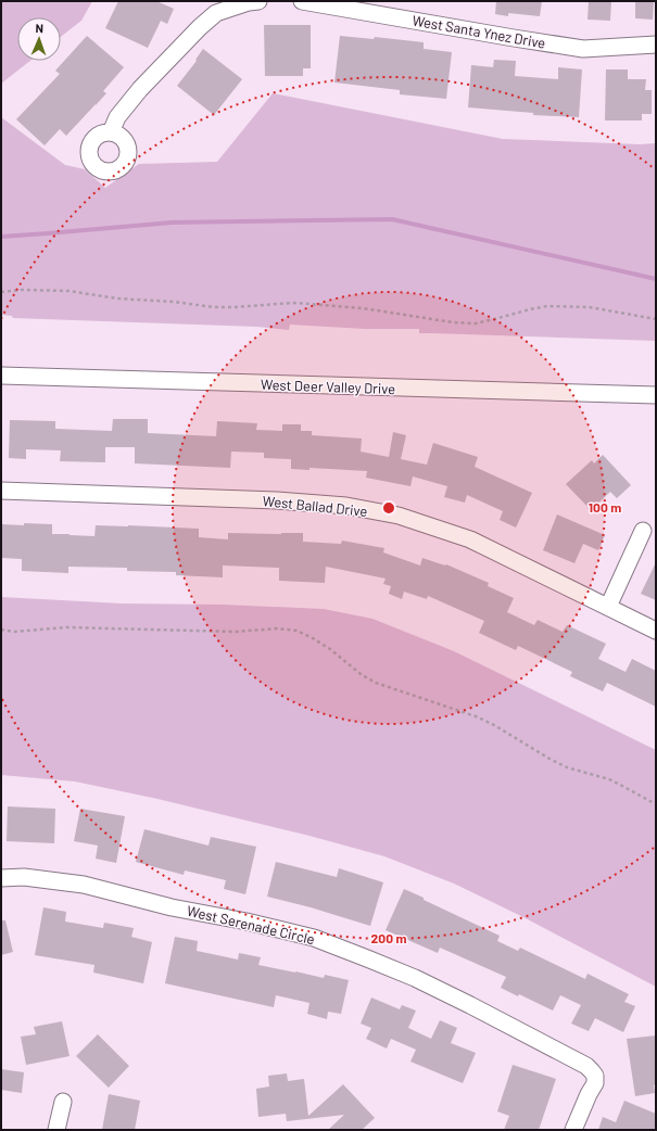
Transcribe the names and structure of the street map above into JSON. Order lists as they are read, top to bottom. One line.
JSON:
{"streets":{"street":["West Santa Ynez Drive","West Deer Valley Drive","West Ballad Drive","West Serenade Circle"]},"north":"top","rings":["100 m","200 m"]}
